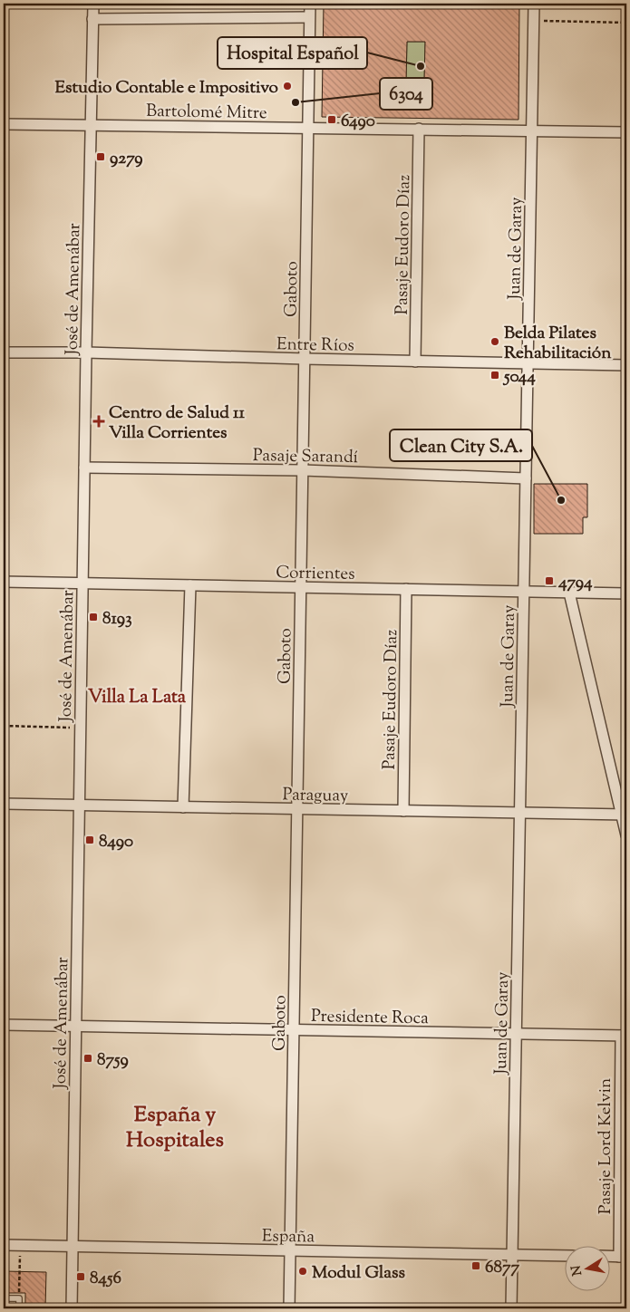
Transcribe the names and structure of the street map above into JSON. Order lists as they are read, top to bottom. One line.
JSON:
{"streets":{"street":["Bartolomé Mitre","Pasaje Eudoro Díaz","Juan de Garay","José de Amenábar","Gaboto","Entre Ríos","Pasaje Sarandí","Corrientes","Paraguay","Presidente Roca","Pasaje Lord Kelvin","España"]},"crossings":[["Bartolomé Mitre","Pasaje Eudoro Díaz"],["Bartolomé Mitre","Juan de Garay"],["Bartolomé Mitre","José de Amenábar"],["Bartolomé Mitre","Gaboto"],["Pasaje Eudoro Díaz","Entre Ríos"],["Pasaje Eudoro Díaz","Corrientes"],["Pasaje Eudoro Díaz","Paraguay"],["Juan de Garay","Entre Ríos"],["Juan de Garay","Pasaje Sarandí"],["Juan de Garay","Corrientes"],["Juan de Garay","Paraguay"],["Juan de Garay","Presidente Roca"],["Juan de Garay","España"],["José de Amenábar","Entre Ríos"],["José de Amenábar","Pasaje Sarandí"],["José de Amenábar","Corrientes"],["José de Amenábar","Paraguay"],["José de Amenábar","Presidente Roca"],["José de Amenábar","España"],["Gaboto","Entre Ríos"],["Gaboto","Pasaje Sarandí"],["Gaboto","Corrientes"],["Gaboto","Paraguay"],["Gaboto","Presidente Roca"],["Gaboto","España"],["Presidente Roca","Pasaje Lord Kelvin"]],"districts":["Villa La Lata","España y Hospitales"],"places":{"other":["Hospital Español","Estudio Contable e Impositivo","6304","Belda Pilates Rehabilitación","Clean City S.A.","Modul Glass"],"transit":["6490","9279","5044","4794","8193","8490","8759","6877","8456"],"health":["Centro de Salud 11 Villa Corrientes"]},"north":"left"}
